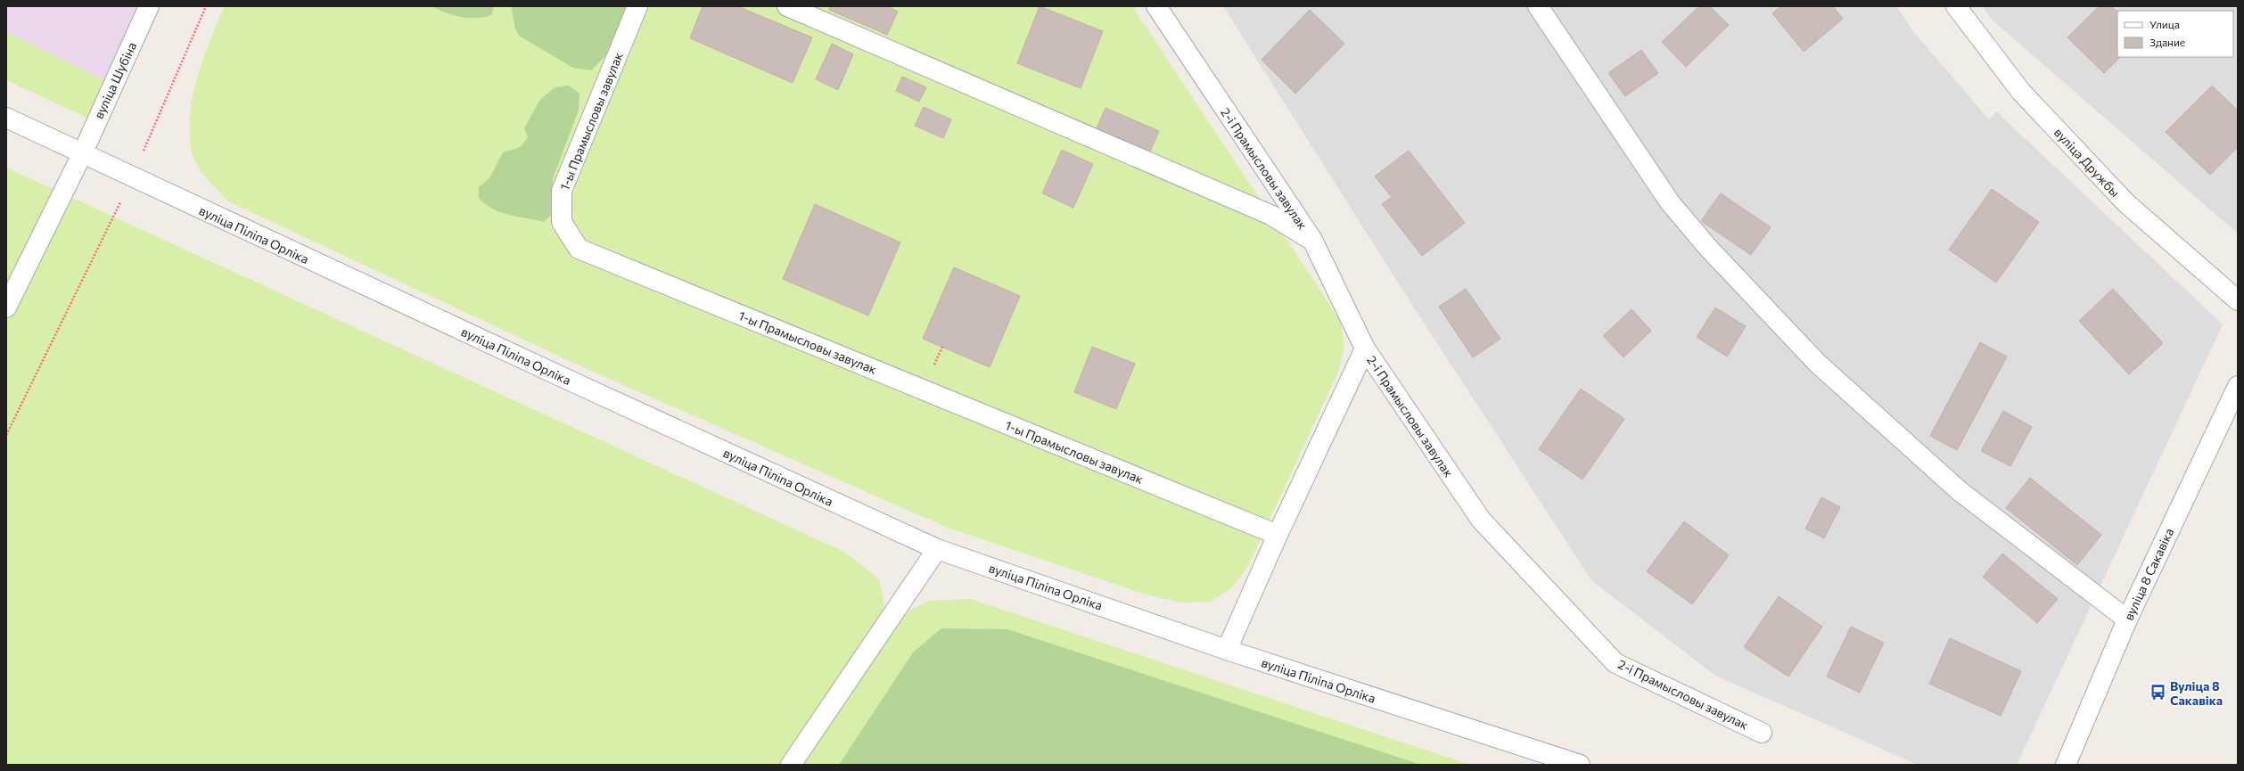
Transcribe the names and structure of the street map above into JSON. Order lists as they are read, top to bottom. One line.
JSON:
{"streets":{"street":["вуліца Шубіна","1-ы Прамысловы завулак","вуліца Дружбы","2-і Прамысловы завулак","вуліца Піліпа Орліка","вуліца 8 Сакавіка"]},"crossings":[["вуліца Шубіна","вуліца Піліпа Орліка"]],"places":{"bus stop":["Вуліца 8 Сакавіка"]},"legend":["Улица","Здание"]}
